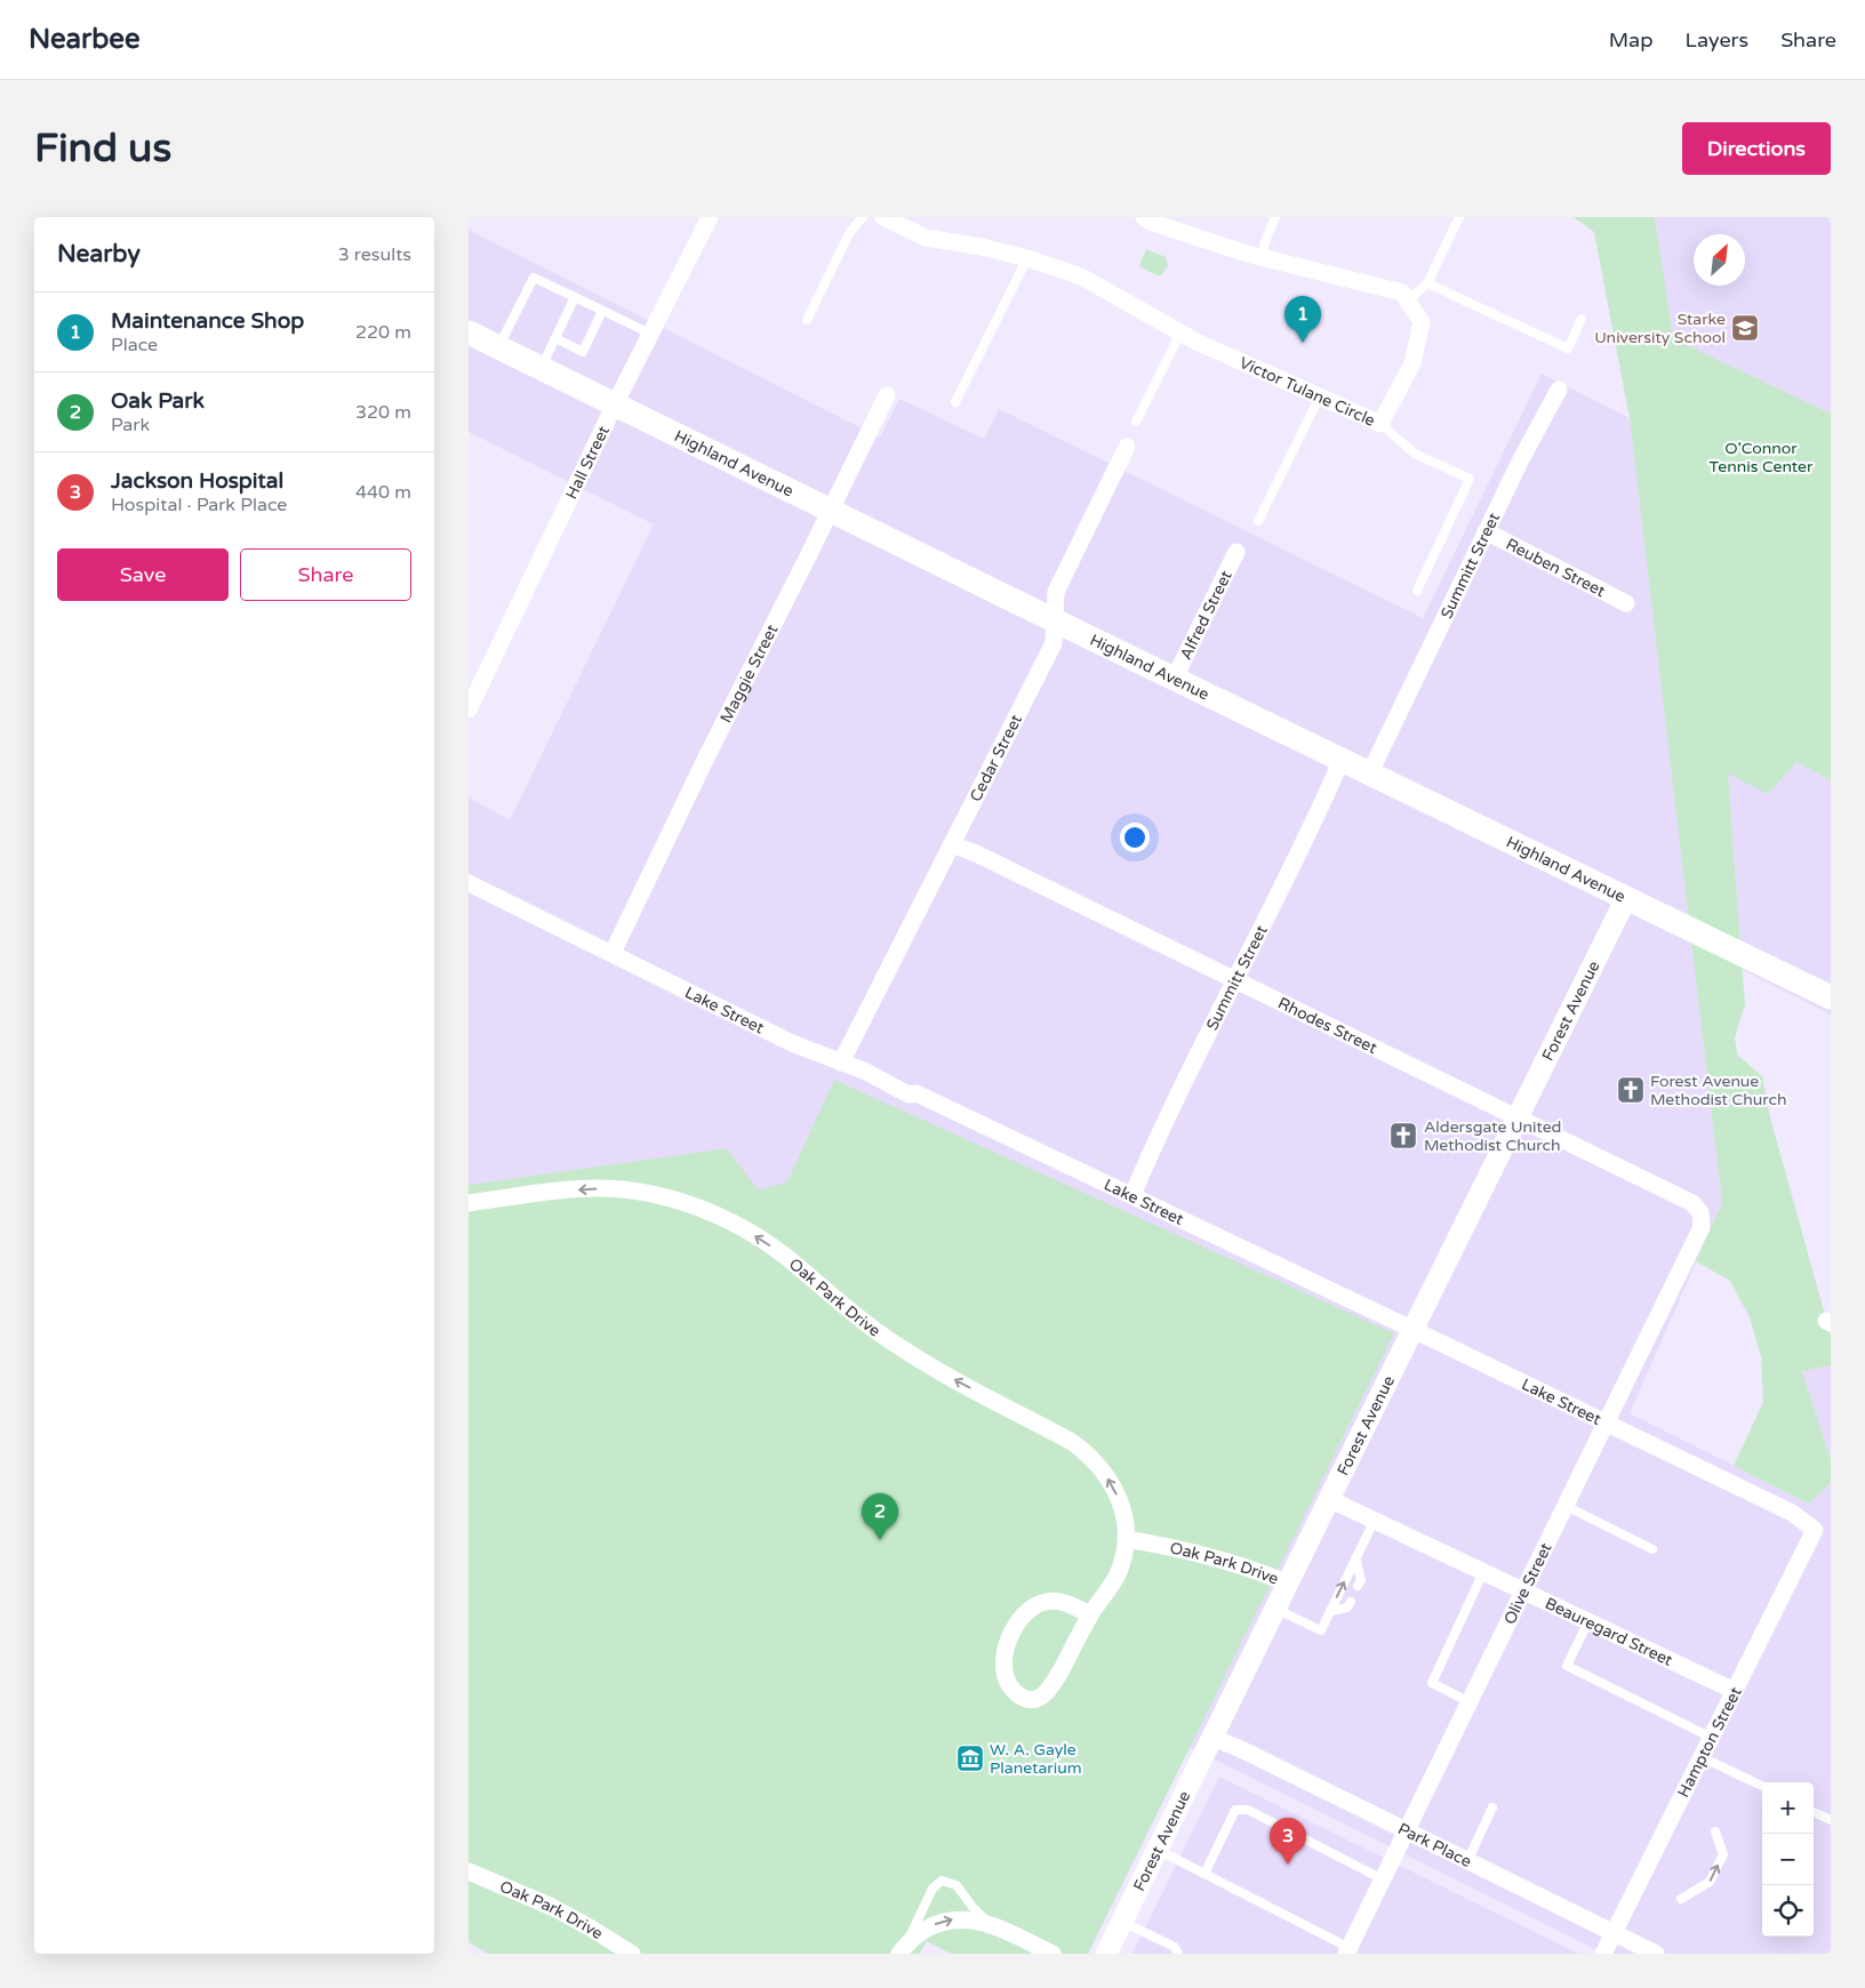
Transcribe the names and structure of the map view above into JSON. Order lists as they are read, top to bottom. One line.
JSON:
{"streets":{"main road":["Highland Avenue"],"street":["Victor Tulane Circle","Hall Street","Summitt Street","Reuben Street","Alfred Street","Maggie Street","Cedar Street","Lake Street","Forest Avenue","Rhodes Street","Oak Park Drive","Olive Street","Beauregard Street","Hampton Street","Park Place"]},"crossings":[["Hall Street","Highland Avenue"],["Highland Avenue","Summitt Street"],["Highland Avenue","Alfred Street"],["Highland Avenue","Maggie Street"],["Highland Avenue","Cedar Street"],["Highland Avenue","Forest Avenue"],["Summitt Street","Reuben Street"],["Summitt Street","Lake Street"],["Summitt Street","Rhodes Street"],["Maggie Street","Lake Street"],["Cedar Street","Lake Street"],["Cedar Street","Rhodes Street"],["Lake Street","Forest Avenue"],["Lake Street","Olive Street"],["Lake Street","Hampton Street"],["Forest Avenue","Rhodes Street"],["Forest Avenue","Oak Park Drive"],["Forest Avenue","Beauregard Street"],["Forest Avenue","Park Place"],["Rhodes Street","Olive Street"],["Olive Street","Beauregard Street"],["Olive Street","Park Place"],["Beauregard Street","Hampton Street"],["Hampton Street","Park Place"]],"one_way":["Oak Park Drive"],"parks":["O'Connor Tennis Center"],"places":{"school or university":["Starke University School"],"church":["Forest Avenue Methodist Church","Aldersgate United Methodist Church"],"museum":["W. A. Gayle Planetarium"]},"north":"top right","page":{"header":"Nearbee","nav":["Map","Layers","Share"],"buttons":["Directions",["Save","Share"]],"title":"Find us","heading":["Nearby","3 results"],"list":[{"mark":"1","name":"Maintenance Shop","note":"Place","value":"220 m"},{"mark":"2","name":"Oak Park","note":"Park","value":"320 m"},{"mark":"3","name":"Jackson Hospital","note":"Hospital · Park Place","value":"440 m"}],"pins":["1","2","3"],"map_buttons":["+","−"]}}
